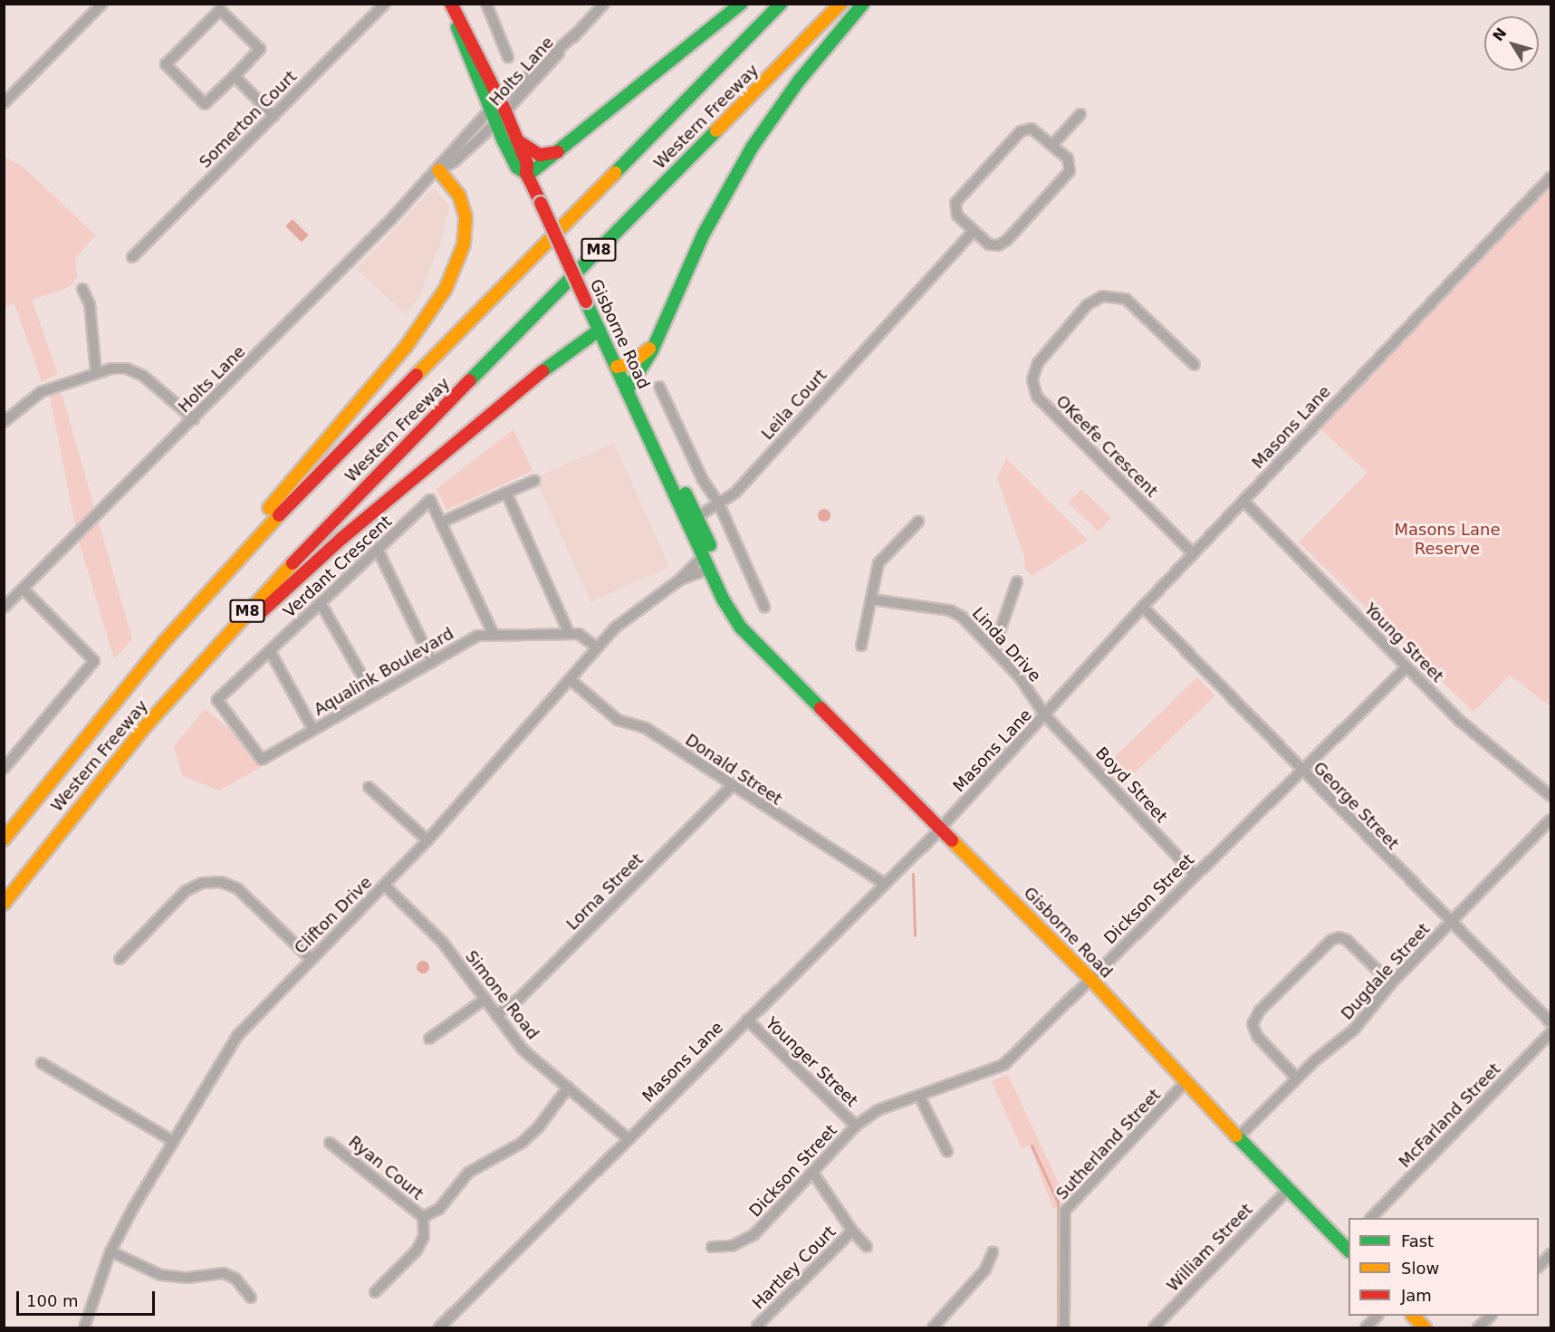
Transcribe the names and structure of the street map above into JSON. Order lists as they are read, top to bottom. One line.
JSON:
{"streets":{"main road":["Western Freeway","M8","Gisborne Road"],"street":["Holts Lane","Somerton Court","Leila Court","Masons Lane","OKeefe Crescent","Verdant Crescent","Young Street","Linda Drive","Aqualink Boulevard","Donald Street","Boyd Street","George Street","Lorna Street","Dickson Street","Clifton Drive","Dugdale Street","Simone Road","Younger Street","McFarland Street","Sutherland Street","Ryan Court","William Street","Hartley Court"]},"crossings":[["Holts Lane","Gisborne Road"],["Gisborne Road","Leila Court"],["Gisborne Road","Masons Lane"],["Gisborne Road","Dickson Street"],["Gisborne Road","Dugdale Street"],["Gisborne Road","Sutherland Street"],["Gisborne Road","William Street"],["Masons Lane","OKeefe Crescent"],["Masons Lane","Young Street"],["Masons Lane","Linda Drive"],["Masons Lane","Donald Street"],["Masons Lane","Boyd Street"],["Masons Lane","George Street"],["Masons Lane","Simone Road"],["Masons Lane","Younger Street"],["Verdant Crescent","Aqualink Boulevard"],["Young Street","Dickson Street"],["Linda Drive","Boyd Street"],["Aqualink Boulevard","Clifton Drive"],["Donald Street","Lorna Street"],["Donald Street","Clifton Drive"],["Boyd Street","Dickson Street"],["George Street","Dickson Street"],["George Street","Dugdale Street"],["Lorna Street","Simone Road"],["Dickson Street","Younger Street"],["Dickson Street","Hartley Court"],["Clifton Drive","Simone Road"],["Simone Road","Ryan Court"]],"parks":["Masons Lane Reserve"],"legend":["Fast","Slow","Jam"],"scale_bar":"100 m","north":"top left"}
